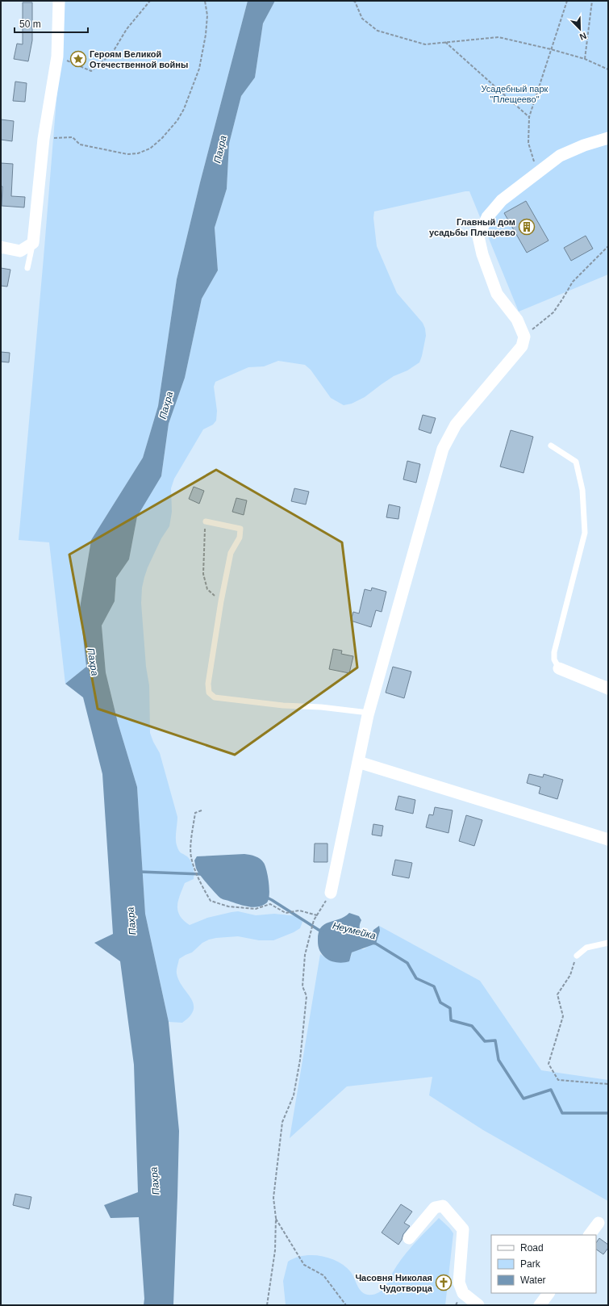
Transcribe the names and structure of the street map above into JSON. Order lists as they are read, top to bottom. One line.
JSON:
{"water":["Пахра","Неумейка"],"parks":["Усадебный парк \"Плещеево\""],"places":{"place":["Героям Великой Отечественной войны"],"building":["Главный дом усадьбы Плещеево"],"church":["Часовня Николая Чудотворца"]},"legend":["Road","Park","Water"],"scale_bar":"50 m","north":"bottom right"}
